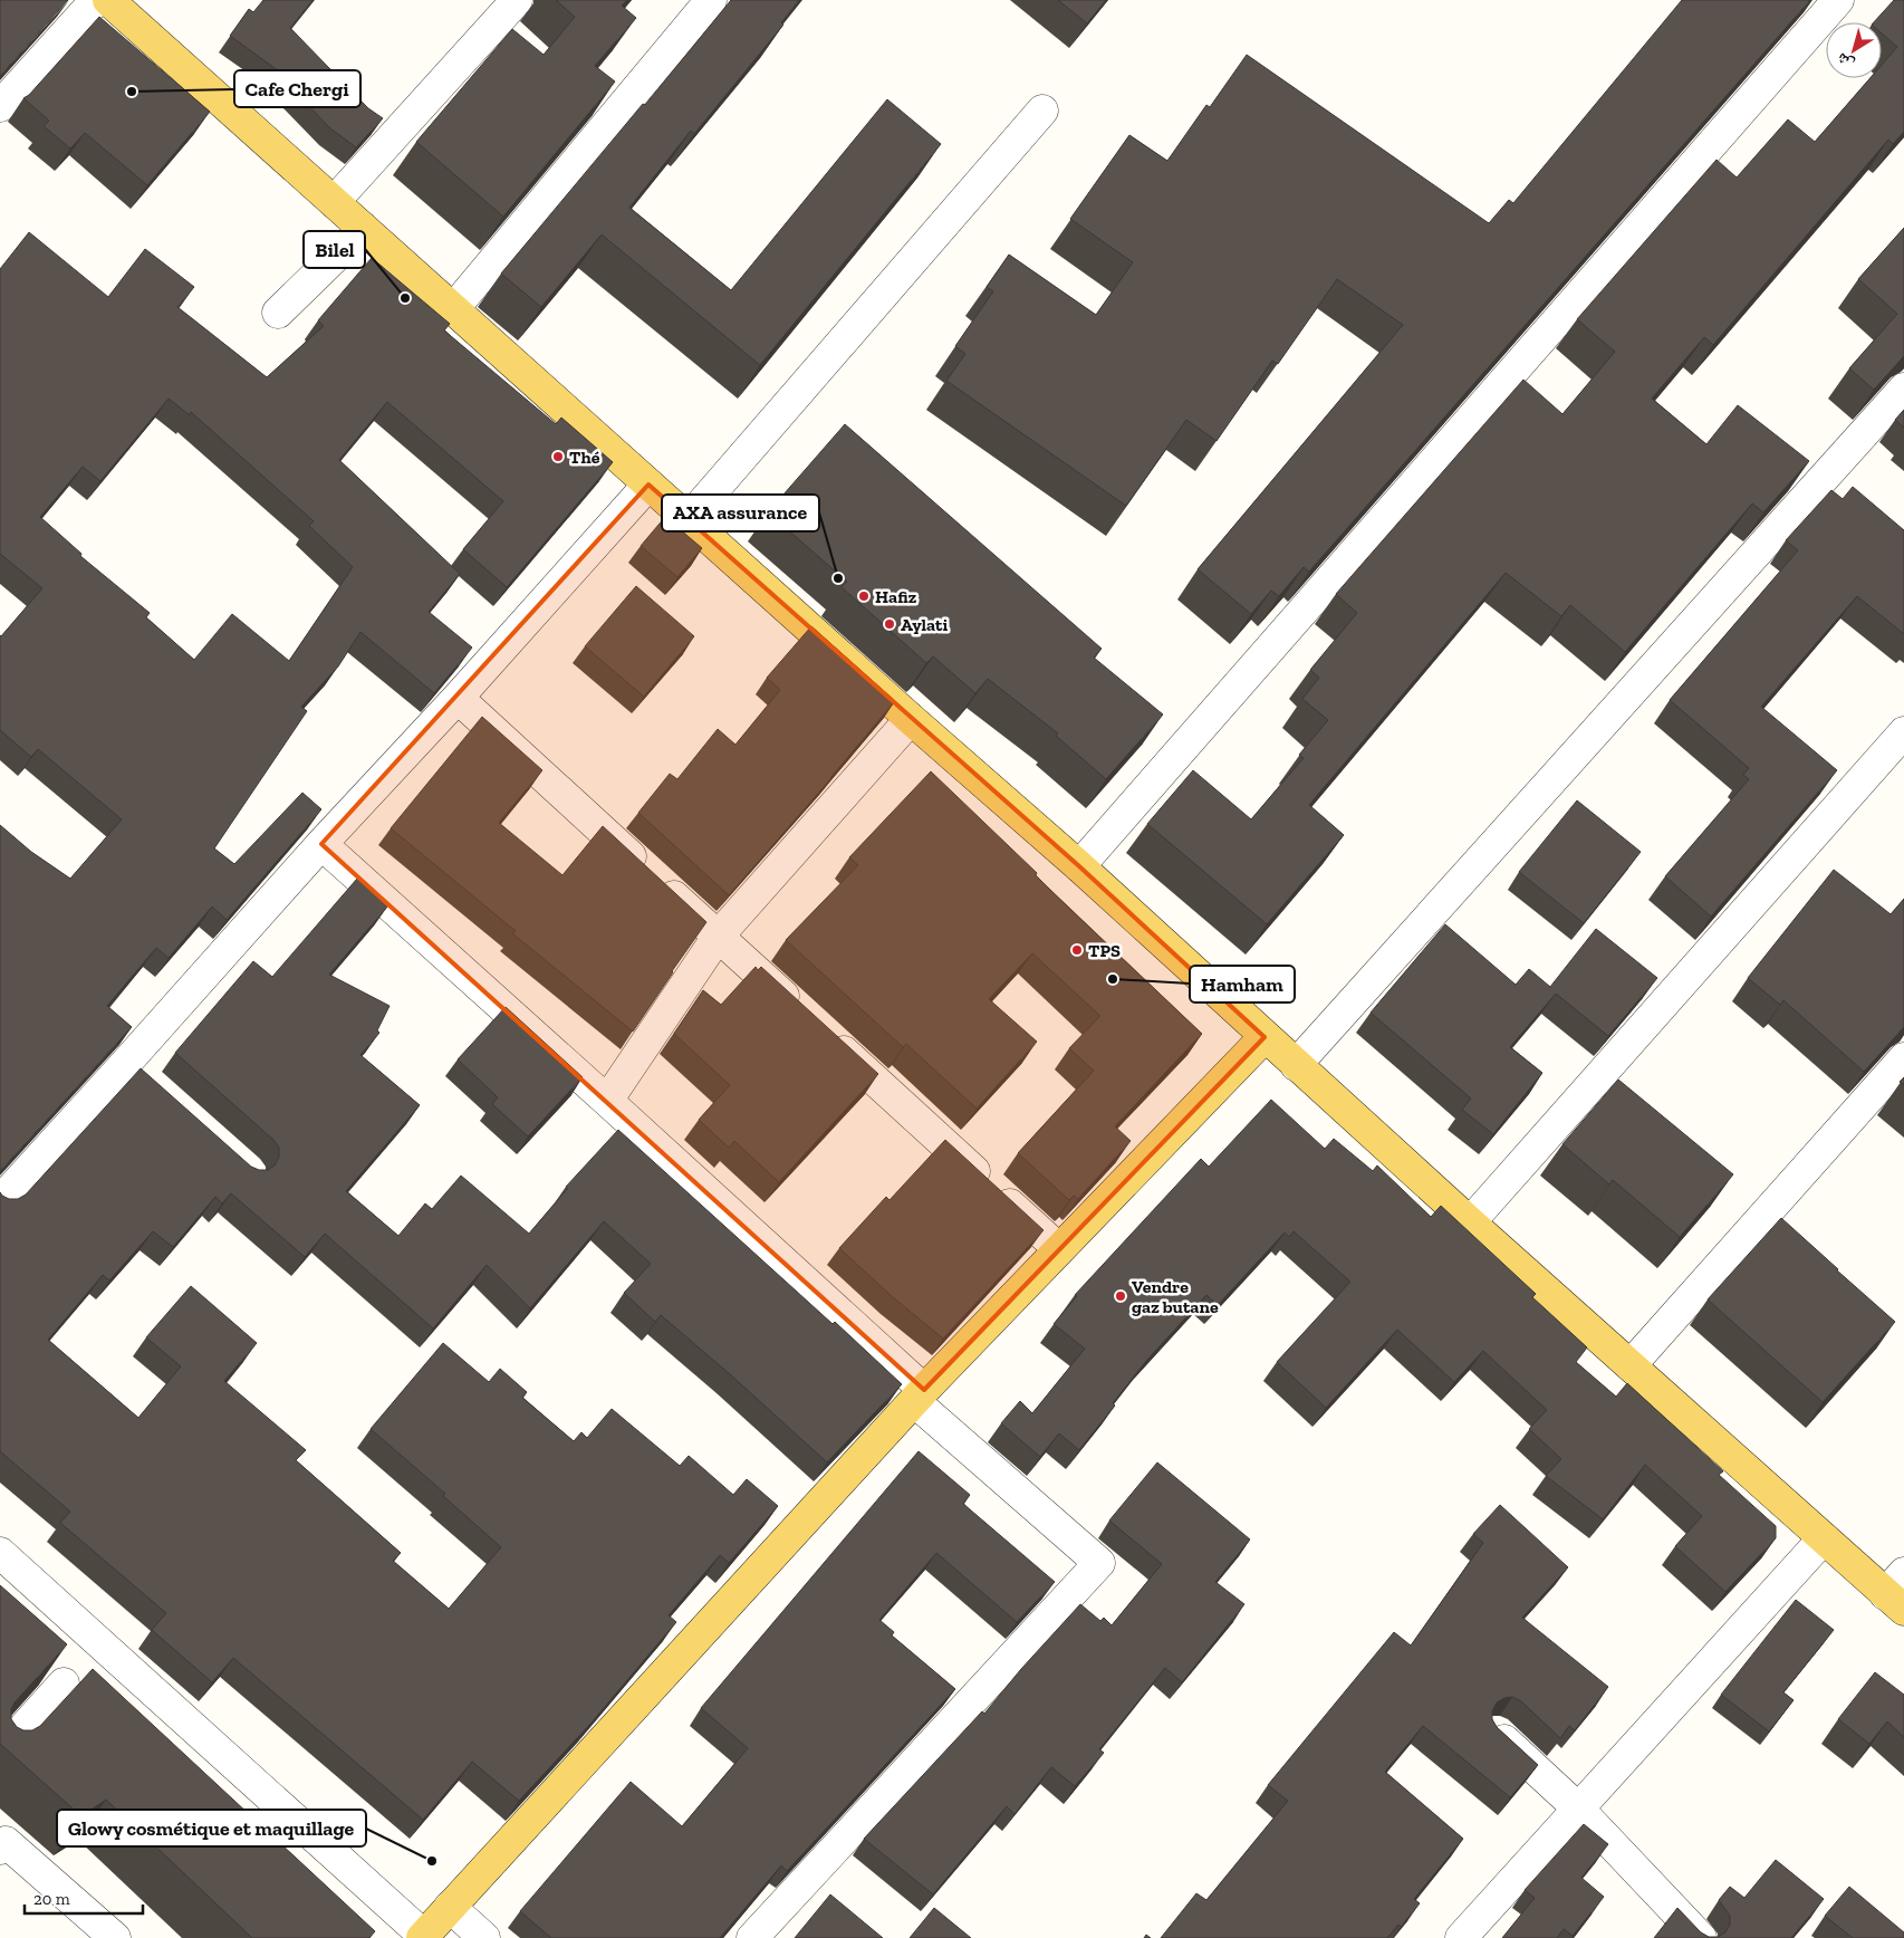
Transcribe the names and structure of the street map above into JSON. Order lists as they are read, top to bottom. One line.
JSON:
{"places":["Cafe Chergi","Bilel","Thé","AXA assurance","Hafiz","Aylati","TPS","Hamham","Vendre gaz butane","Glowy cosmétique et maquillage"],"scale_bar":"20 m","north":"bottom left"}
